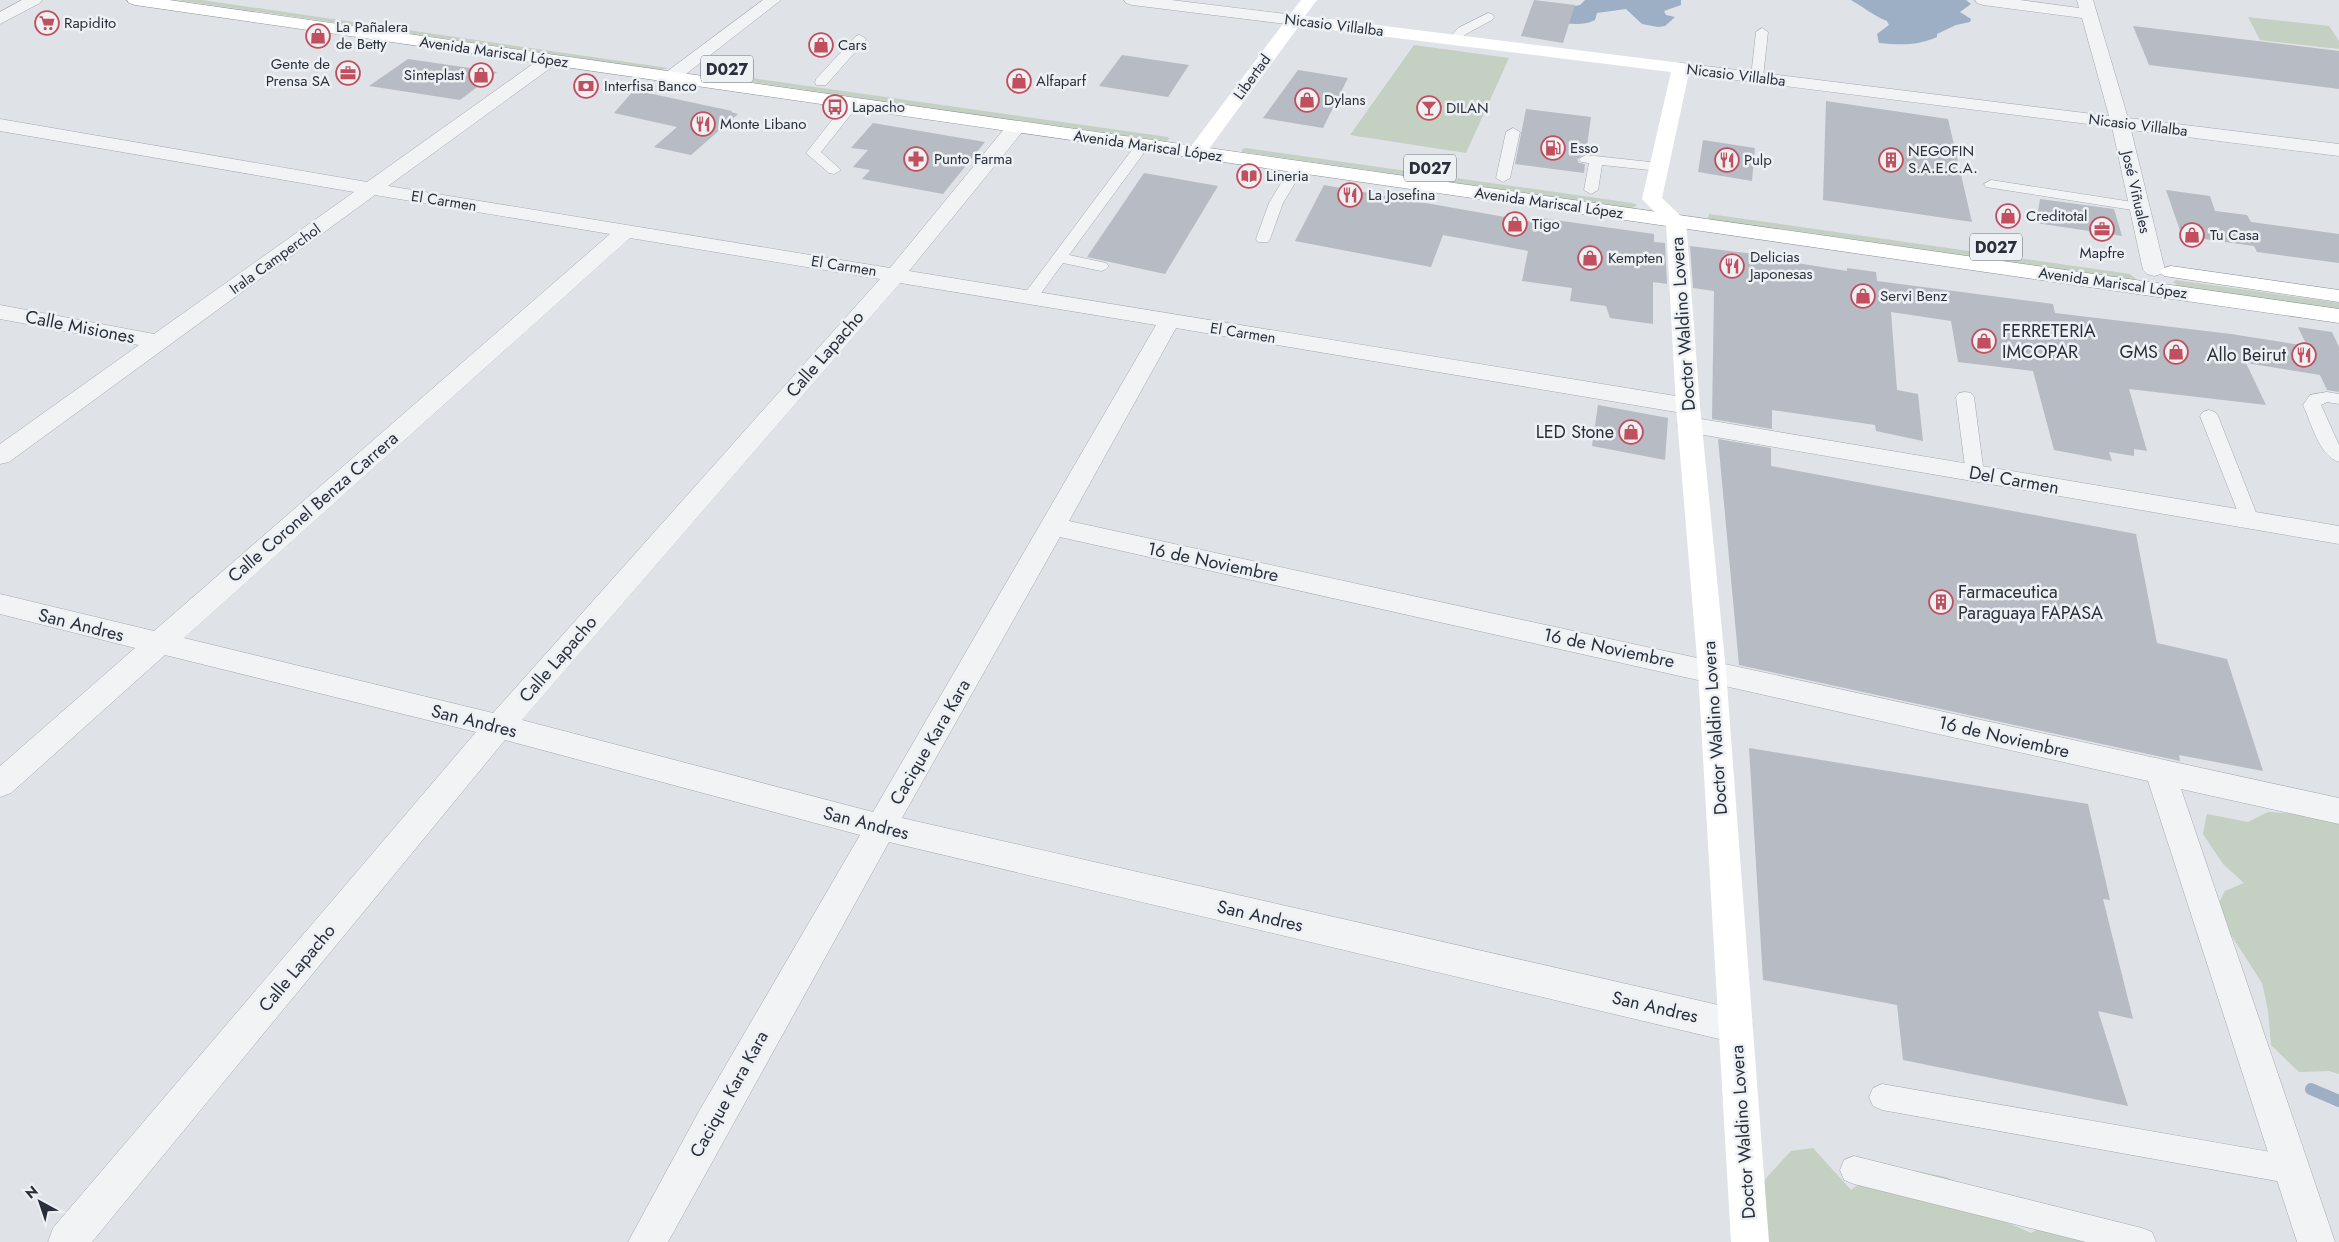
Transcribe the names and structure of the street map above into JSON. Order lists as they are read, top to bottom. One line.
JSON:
{"streets":{"main road":["Nicasio Villalba","Avenida Mariscal López","D027","Libertad","Doctor Waldino Lovera"],"street":["José Viñuales","El Carmen","Irala Camperchol","Calle Misiones","Calle Lapacho","Del Carmen","Calle Coronel Benza Carrera","16 de Noviembre","San Andres","Cacique Kara Kara"]},"crossings":[["Nicasio Villalba","Libertad"],["Nicasio Villalba","José Viñuales"],["Avenida Mariscal López","Libertad"],["Avenida Mariscal López","José Viñuales"],["Avenida Mariscal López","Irala Camperchol"],["Avenida Mariscal López","Doctor Waldino Lovera"],["Avenida Mariscal López","Calle Lapacho"],["El Carmen","Irala Camperchol"],["El Carmen","Doctor Waldino Lovera"],["El Carmen","Calle Lapacho"],["El Carmen","Del Carmen"],["El Carmen","Calle Coronel Benza Carrera"],["El Carmen","Cacique Kara Kara"],["Irala Camperchol","Calle Misiones"],["Doctor Waldino Lovera","Del Carmen"],["Doctor Waldino Lovera","16 de Noviembre"],["Doctor Waldino Lovera","San Andres"],["Calle Lapacho","San Andres"],["Calle Coronel Benza Carrera","San Andres"],["16 de Noviembre","Cacique Kara Kara"],["San Andres","Cacique Kara Kara"]],"places":{"supermarket":["Rapidito"],"shop":["La Pañalera de Betty","Cars","Sinteplast","Alfaparf","Dylans","Creditotal","Tigo","Tu Casa","Kempten","Servi Benz","FERRETERIA IMCOPAR","GMS","LED Stone"],"office":["Gente de Prensa SA","Mapfre"],"bank":["Interfisa Banco"],"bus stop":["Lapacho"],"bar":["DILAN"],"restaurant":["Monte Libano","Pulp","La Josefina","Delicias Japonesas","Allo Beirut"],"fuel station":["Esso"],"pharmacy":["Punto Farma"],"building":["NEGOFIN S.A.E.C.A.","Farmaceutica Paraguaya FAPASA"],"library":["Lineria"]},"north":"top left"}
